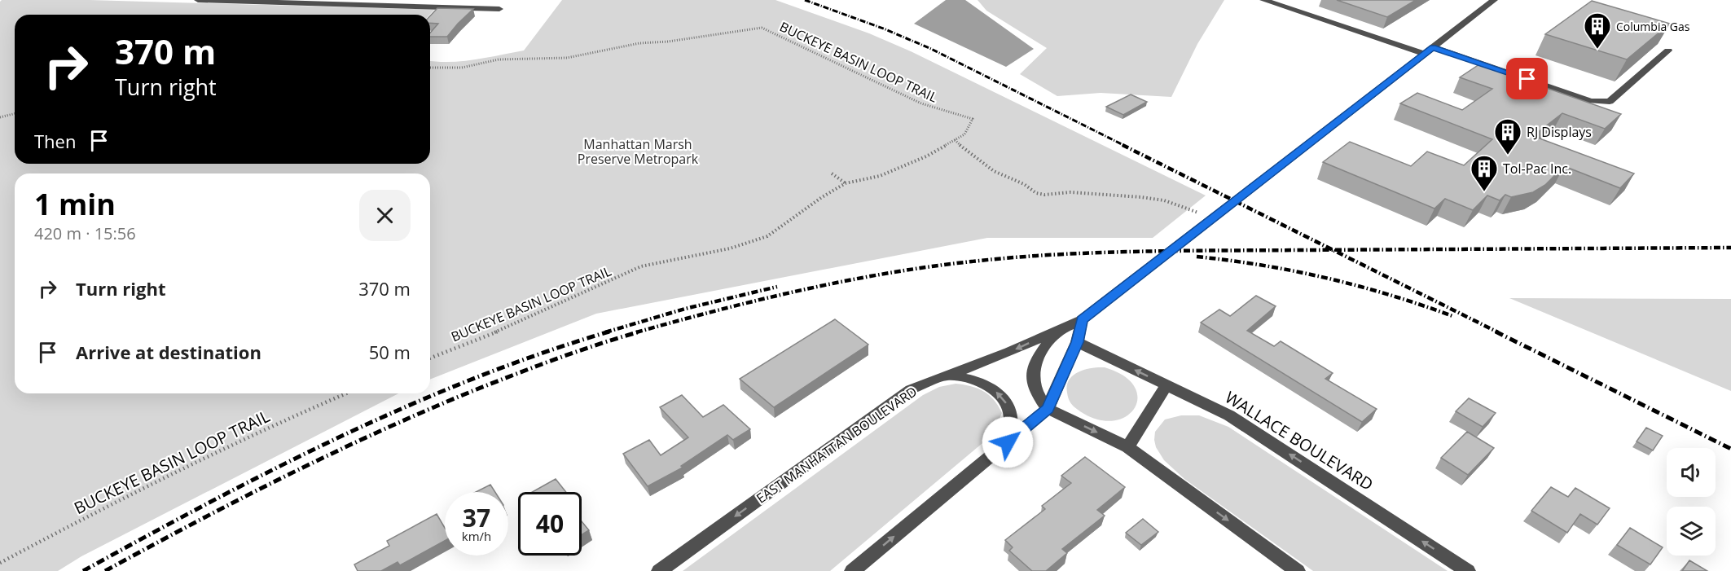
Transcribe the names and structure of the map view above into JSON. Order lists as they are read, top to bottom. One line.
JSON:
{"streets":{"street":["WALLACE BOULEVARD","EAST MANHATTAN BOULEVARD"],"path":["BUCKEYE BASIN LOOP TRAIL"]},"parks":["Manhattan Marsh Preserve Metropark"],"places":{"building":["Columbia Gas","RJ Displays","Tol-Pac Inc."]},"page":{"turn":["370 m","Turn right"],"then":"Then","heading":["1 min","420 m · 15:56"],"list":[{"name":"Turn right","value":"370 m"},{"name":"Arrive at destination","value":"50 m"}],"speed":"37 km/h","limit":"40"}}
